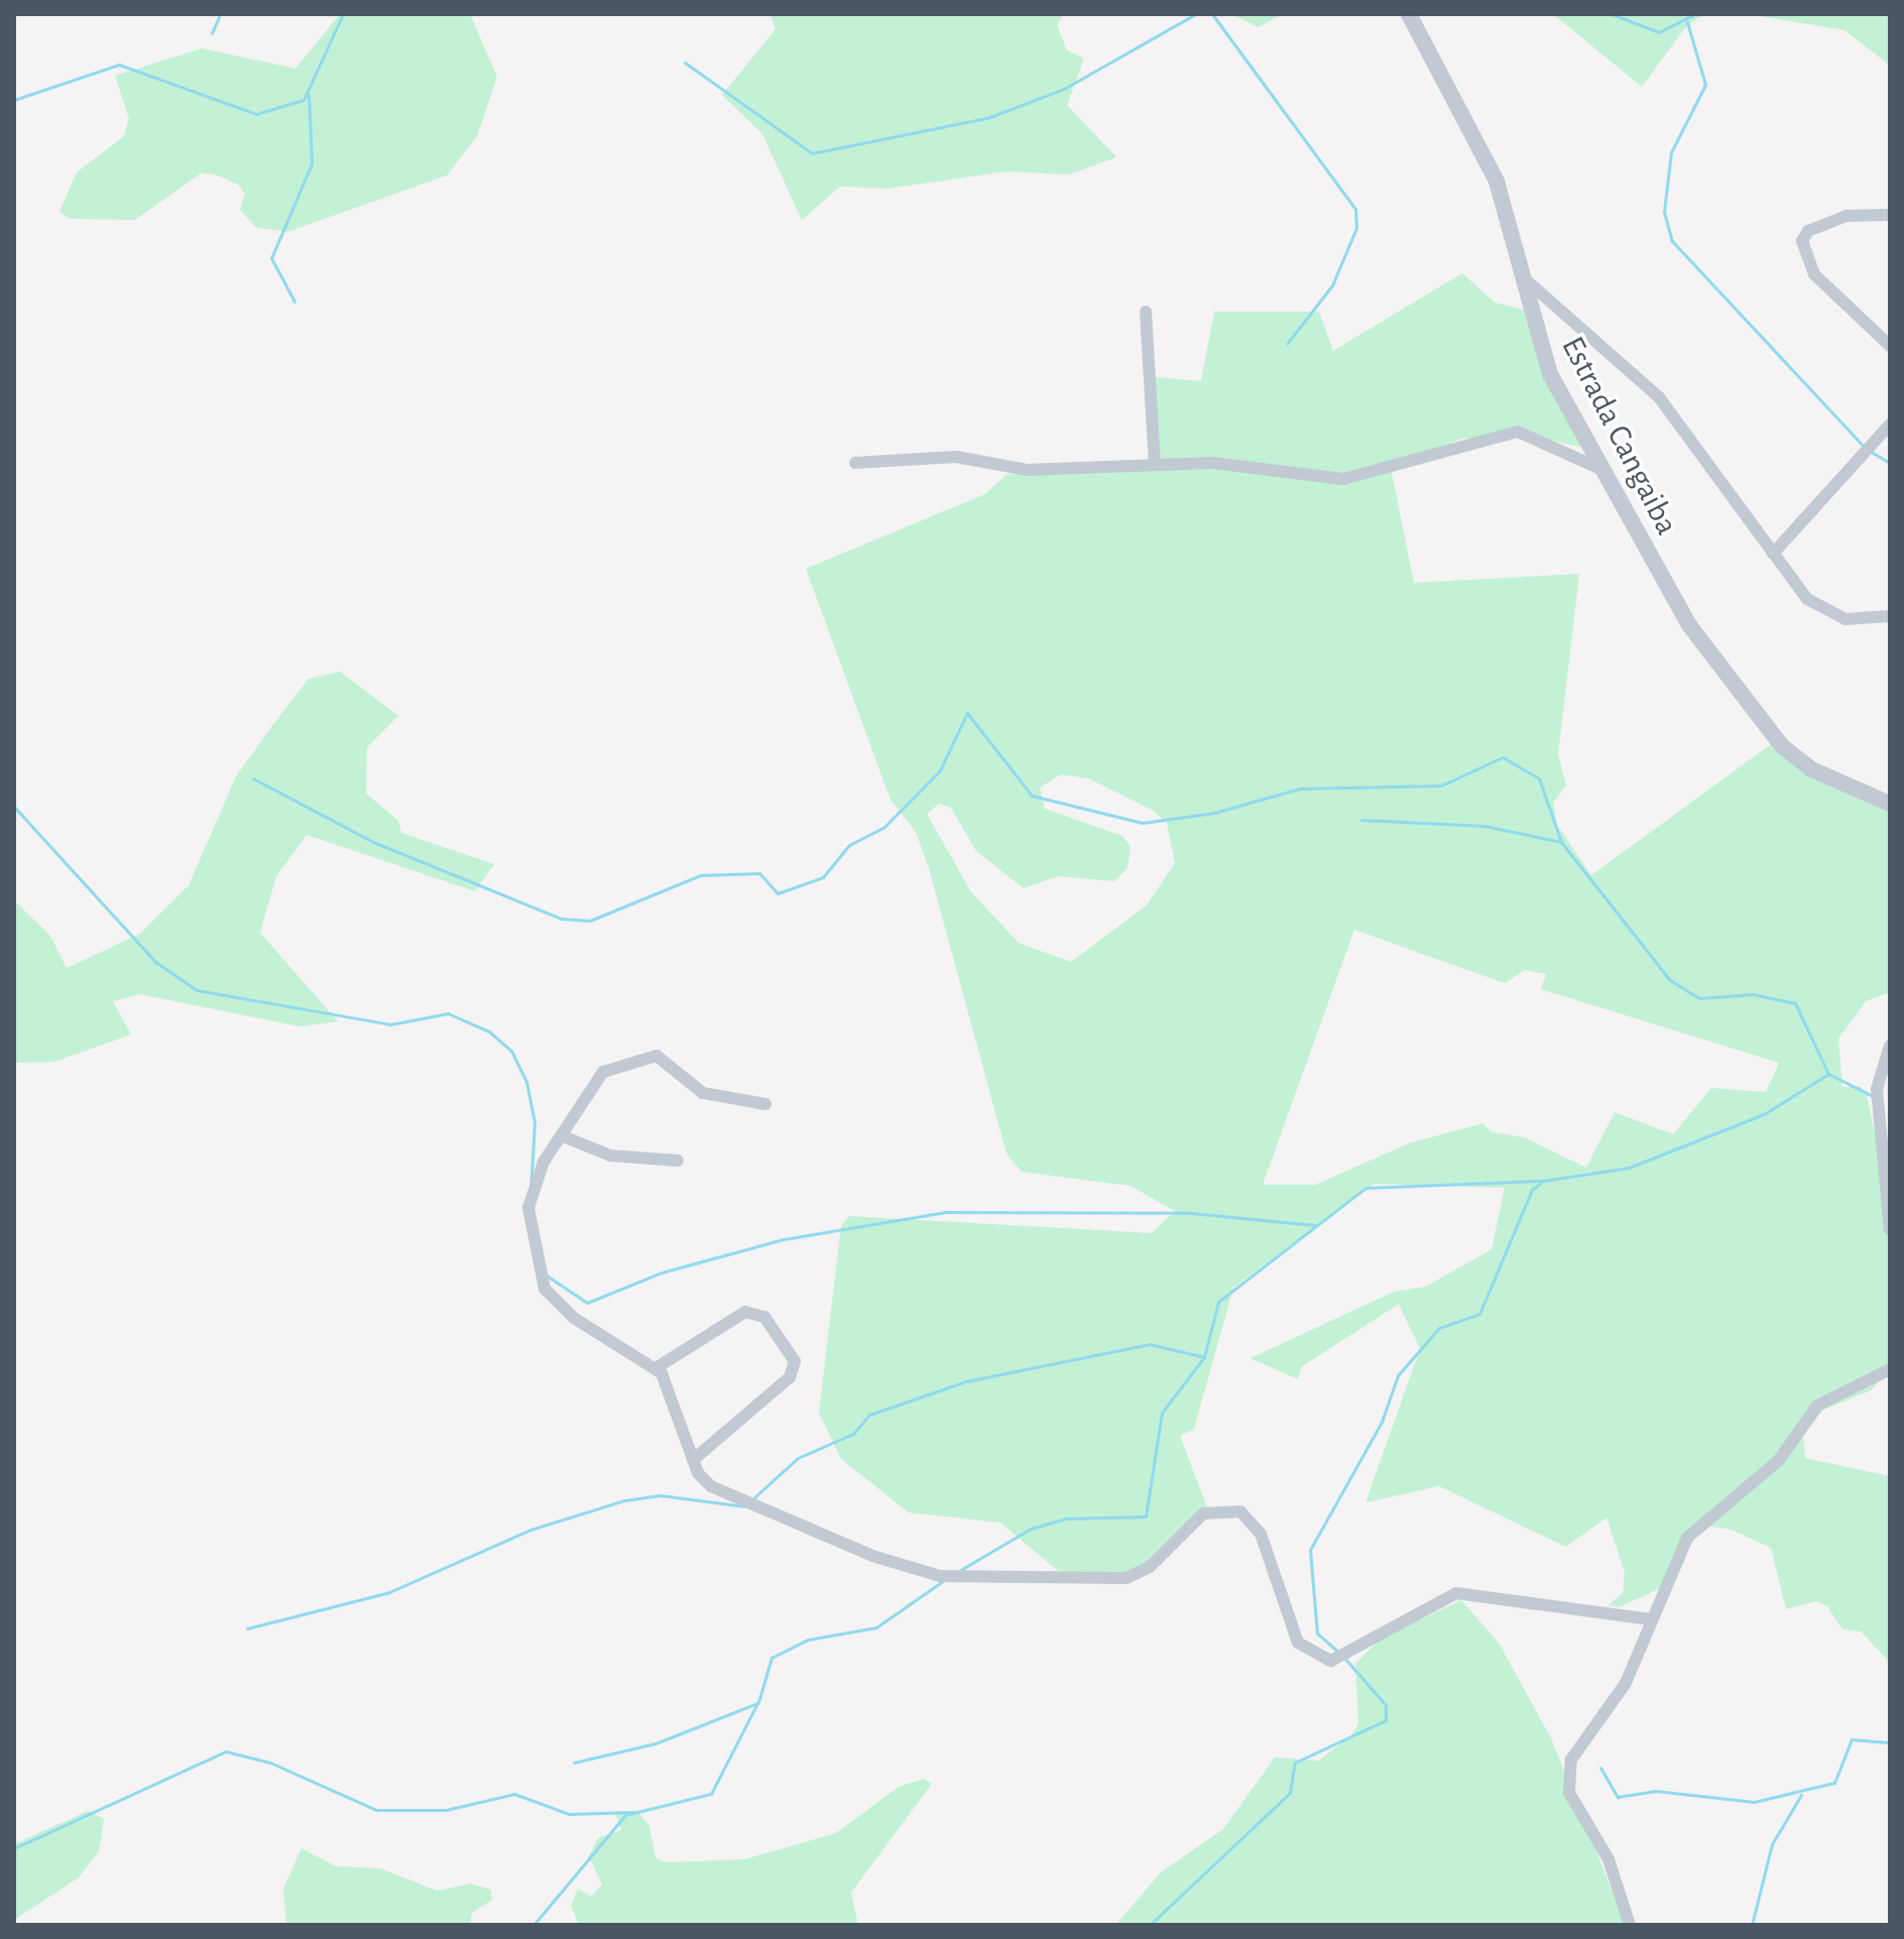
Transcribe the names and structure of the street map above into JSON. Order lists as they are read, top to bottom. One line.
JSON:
{"streets":{"street":["Estrada Cangaiba"]}}
